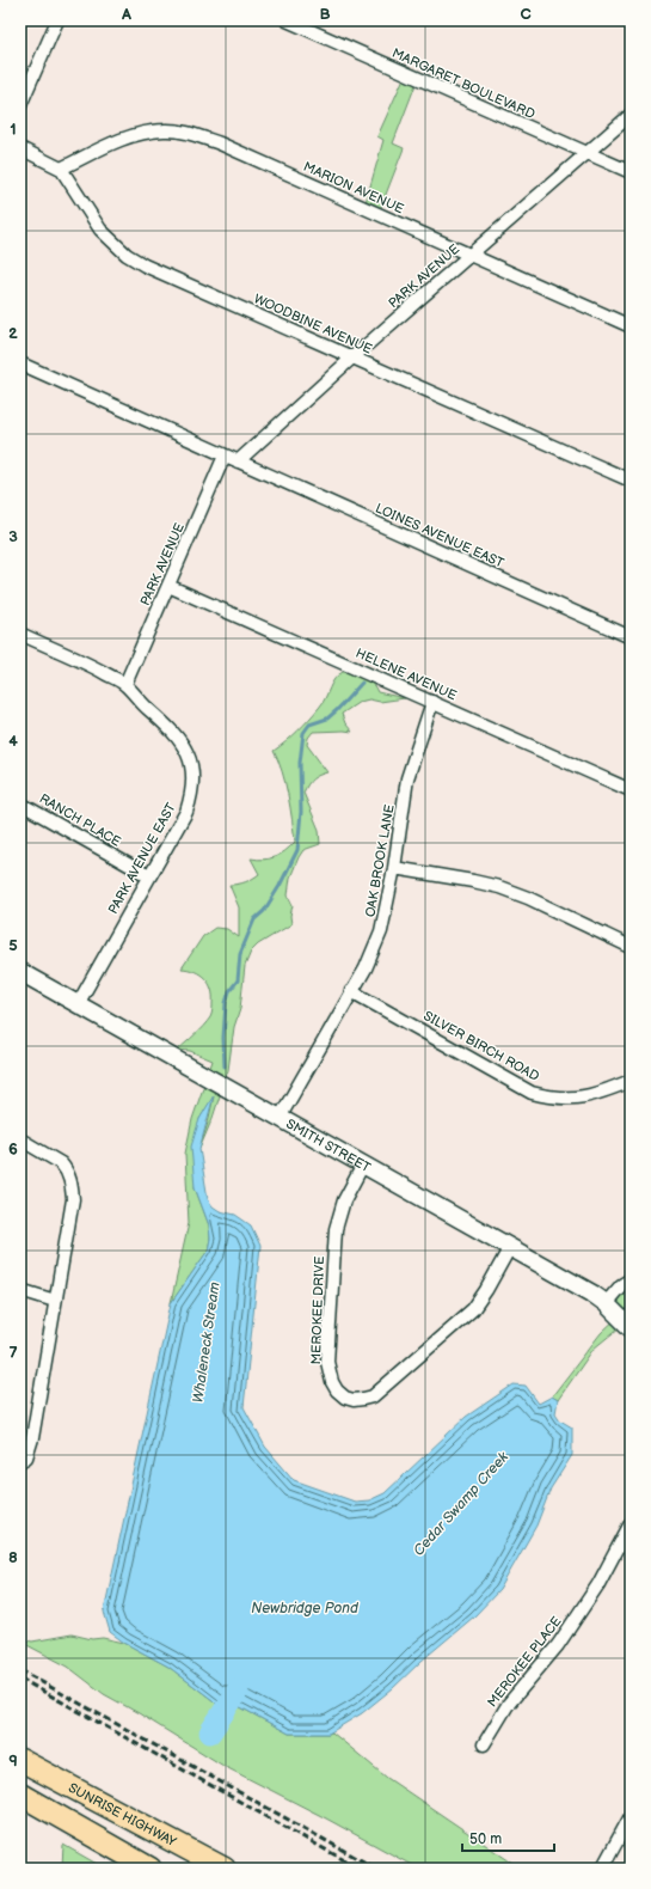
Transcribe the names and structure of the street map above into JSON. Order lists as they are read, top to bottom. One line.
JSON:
{"streets":{"highway":["SUNRISE HIGHWAY"],"street":["MARGARET BOULEVARD","MARION AVENUE","PARK AVENUE","WOODBINE AVENUE","LOINES AVENUE EAST","HELENE AVENUE","RANCH PLACE","PARK AVENUE EAST","OAK BROOK LANE","SILVER BIRCH ROAD","SMITH STREET","MEROKEE DRIVE","MEROKEE PLACE"]},"crossings":[["MARGARET BOULEVARD","PARK AVENUE"],["MARION AVENUE","PARK AVENUE"],["MARION AVENUE","WOODBINE AVENUE"],["PARK AVENUE","WOODBINE AVENUE"],["PARK AVENUE","LOINES AVENUE EAST"],["PARK AVENUE","HELENE AVENUE"],["PARK AVENUE","PARK AVENUE EAST"],["HELENE AVENUE","OAK BROOK LANE"],["RANCH PLACE","PARK AVENUE EAST"],["PARK AVENUE EAST","SMITH STREET"],["OAK BROOK LANE","SILVER BIRCH ROAD"],["OAK BROOK LANE","SMITH STREET"],["SMITH STREET","MEROKEE DRIVE"]],"water":["Whaleneck Stream","Cedar Swamp Creek","Newbridge Pond"],"scale_bar":"50 m","grid":{"columns":["A","B","C"],"rows":["1","2","3","4","5","6","7","8","9"]}}
